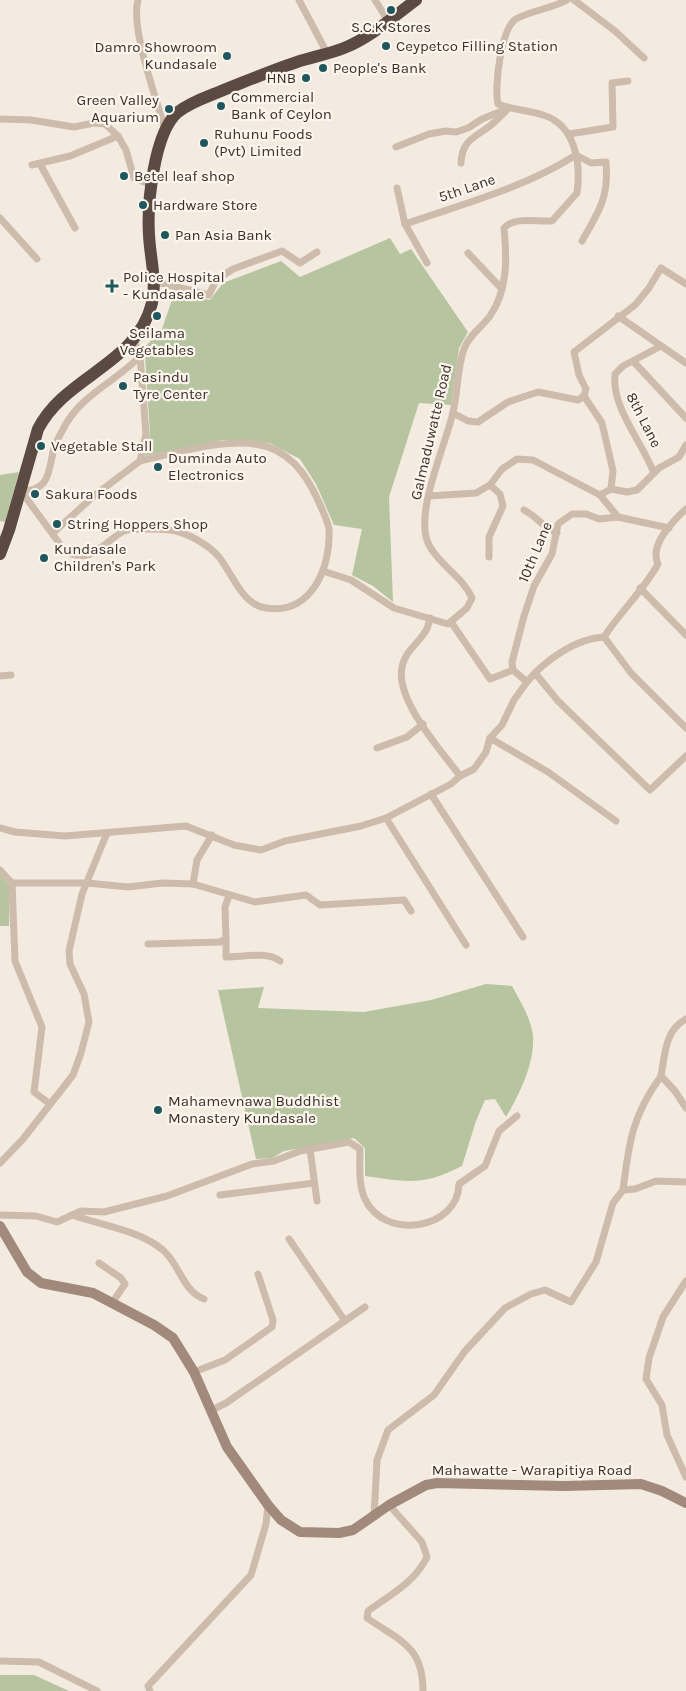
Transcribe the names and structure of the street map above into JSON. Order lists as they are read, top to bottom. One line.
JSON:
{"streets":{"street":["5th Lane","8th Lane","Galmaduwatte Road","10th Lane","Mahawatte - Warapitiya Road"]},"crossings":[["5th Lane","Galmaduwatte Road"]],"places":{"other":["S.C.K Stores","Ceypetco Filling Station","Damro Showroom Kundasale","People's Bank","HNB","Commercial Bank of Ceylon","Green Valley Aquarium","Ruhunu Foods (Pvt) Limited","Betel leaf shop","Hardware Store","Pan Asia Bank","Seilama Vegetables","Pasindu Tyre Center","Vegetable Stall","Duminda Auto Electronics","Sakura Foods","String Hoppers Shop","Kundasale Children's Park","Mahamevnawa Buddhist Monastery Kundasale"],"health":["Police Hospital - Kundasale"]}}
